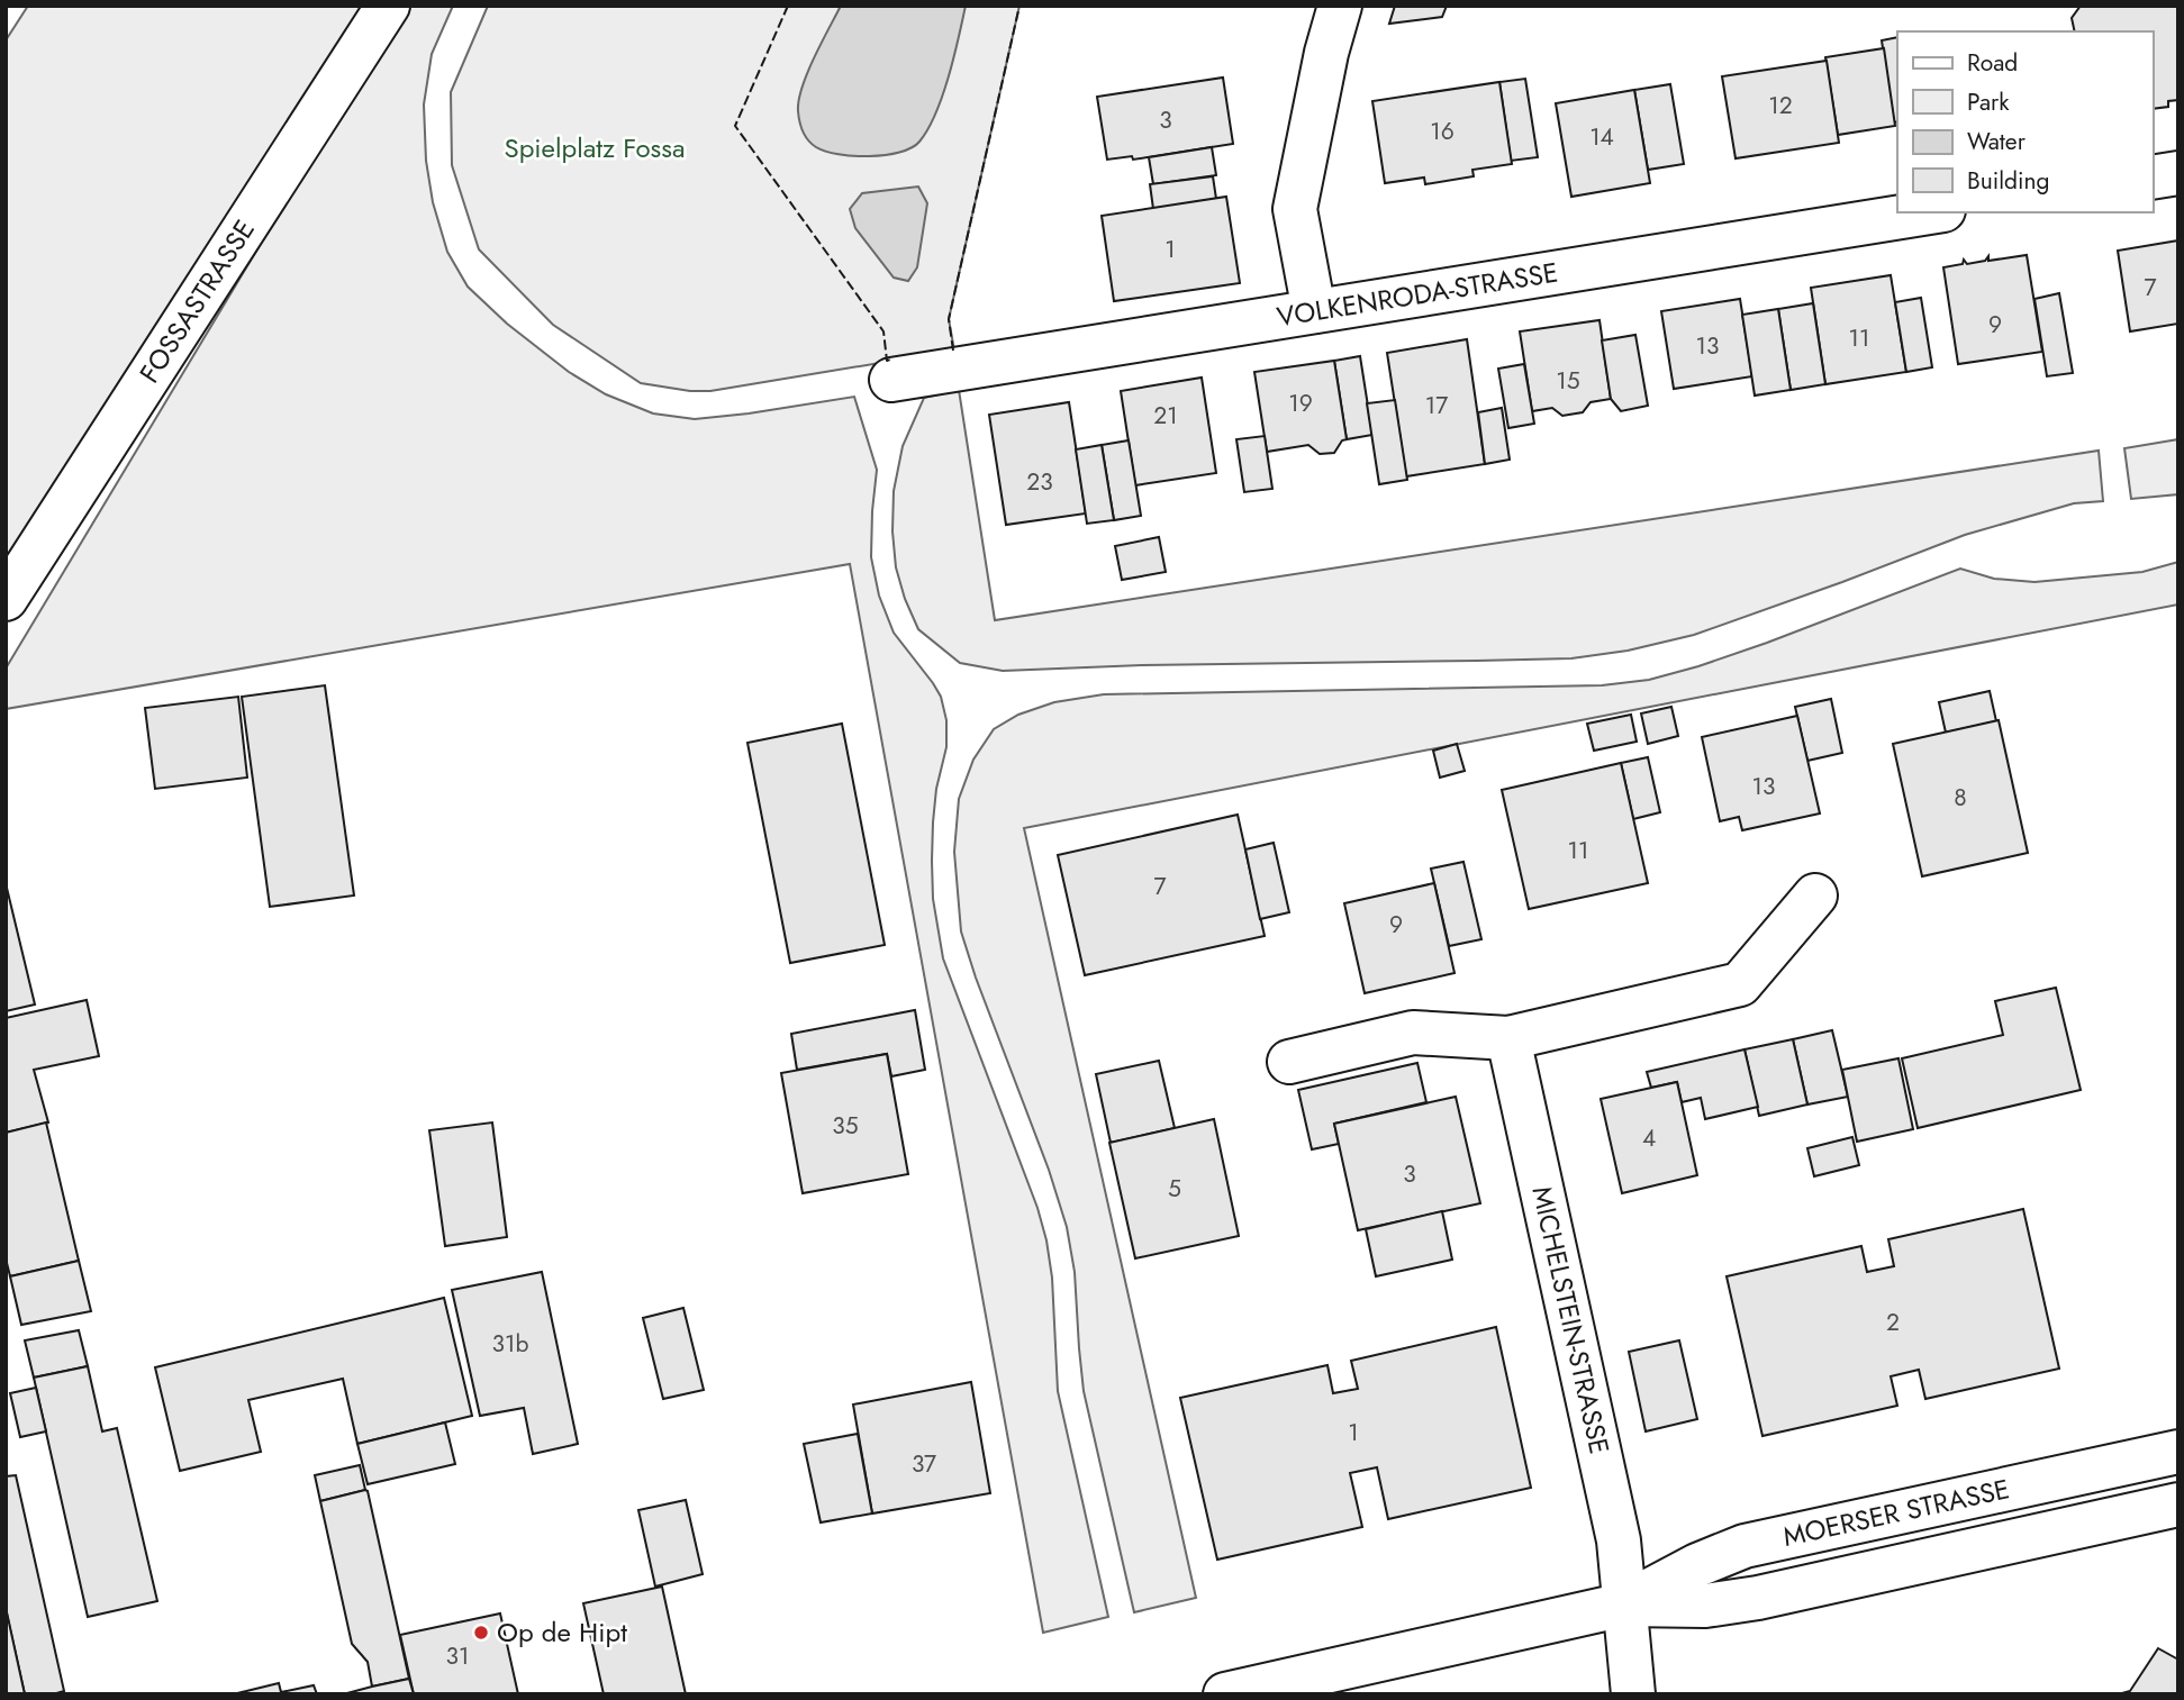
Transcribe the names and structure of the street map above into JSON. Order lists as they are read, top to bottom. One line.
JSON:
{"streets":{"street":["VOLKENRODA-STRASSE","FOSSASTRASSE","MICHELSTEIN-STRASSE","MOERSER STRASSE"]},"crossings":[["MICHELSTEIN-STRASSE","MOERSER STRASSE"]],"parks":["Spielplatz Fossa"],"places":["Op de Hipt"],"house_numbers":["12","3","16","14","1","7","9","11","13","15","19","17","21","23","13","8","11","7","9","35","4","3","5","2","31b","1","37","31"],"legend":["Road","Park","Water","Building"]}
